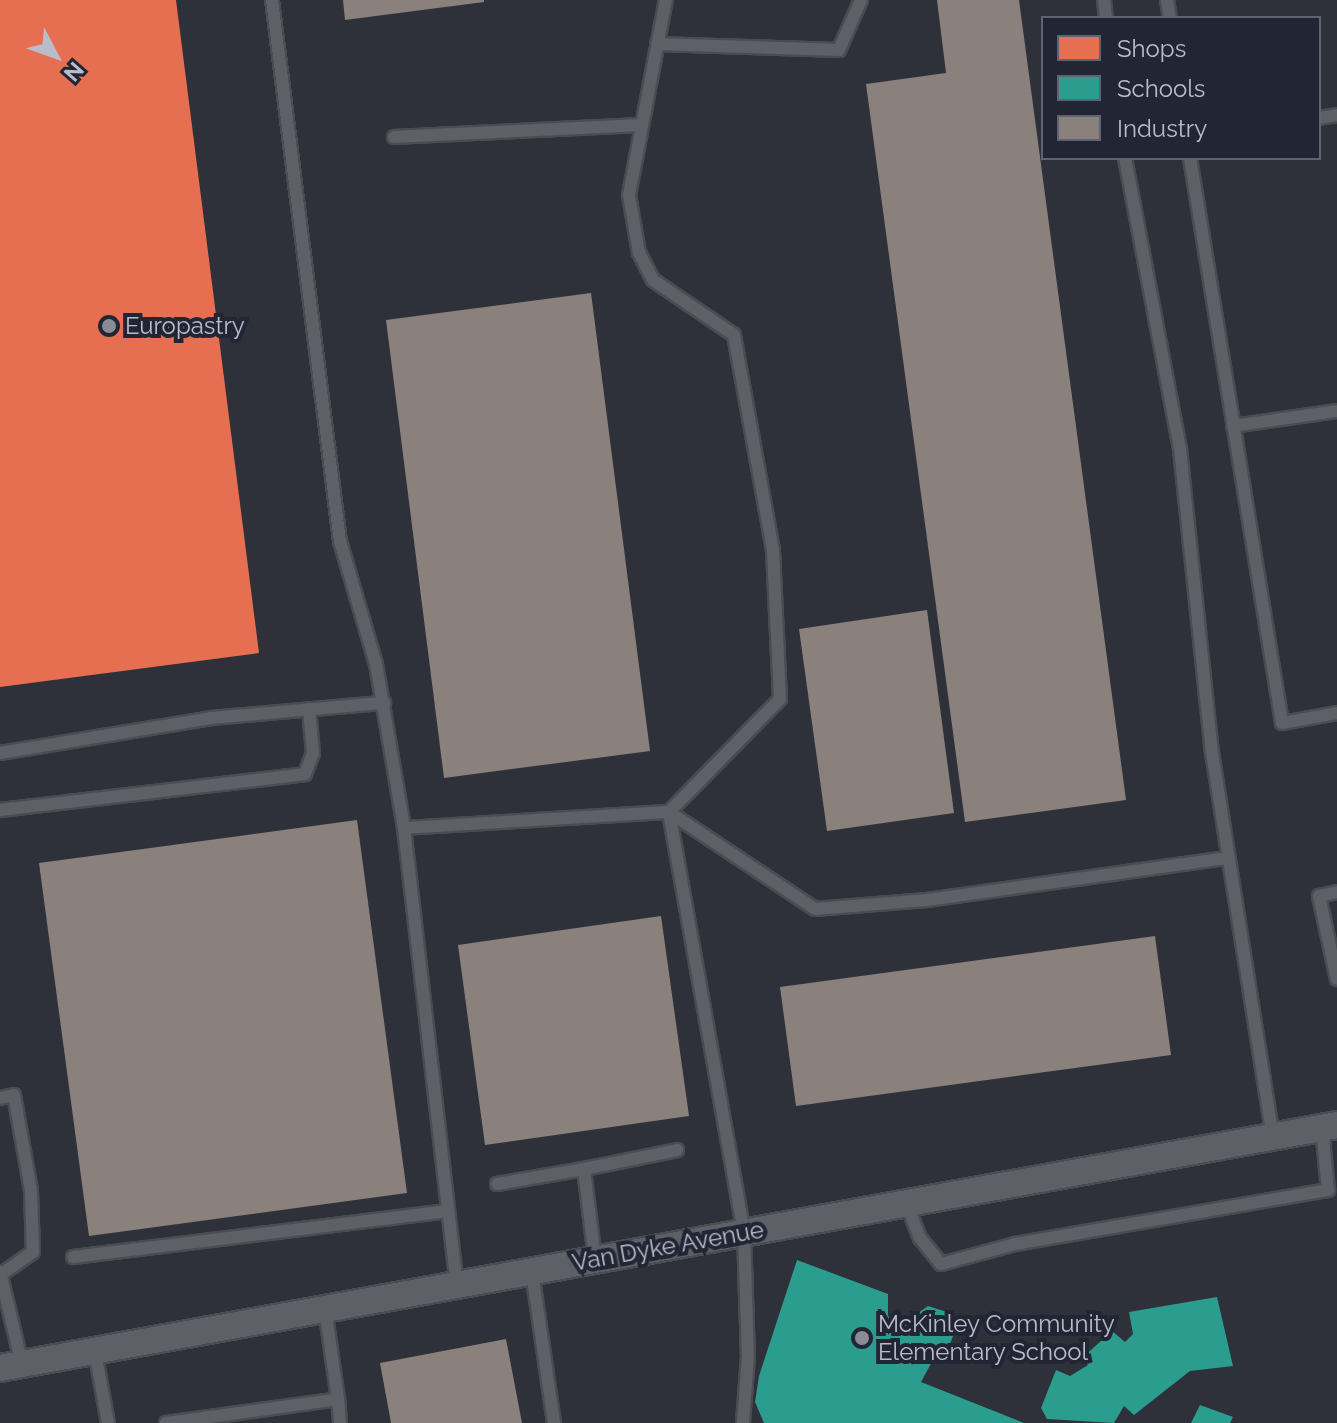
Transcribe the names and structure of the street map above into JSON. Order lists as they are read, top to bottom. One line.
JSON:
{"streets":{"street":["Van Dyke Avenue"]},"places":["Europastry","McKinley Community Elementary School"],"legend":["Shops","Schools","Industry"],"north":"bottom right"}
